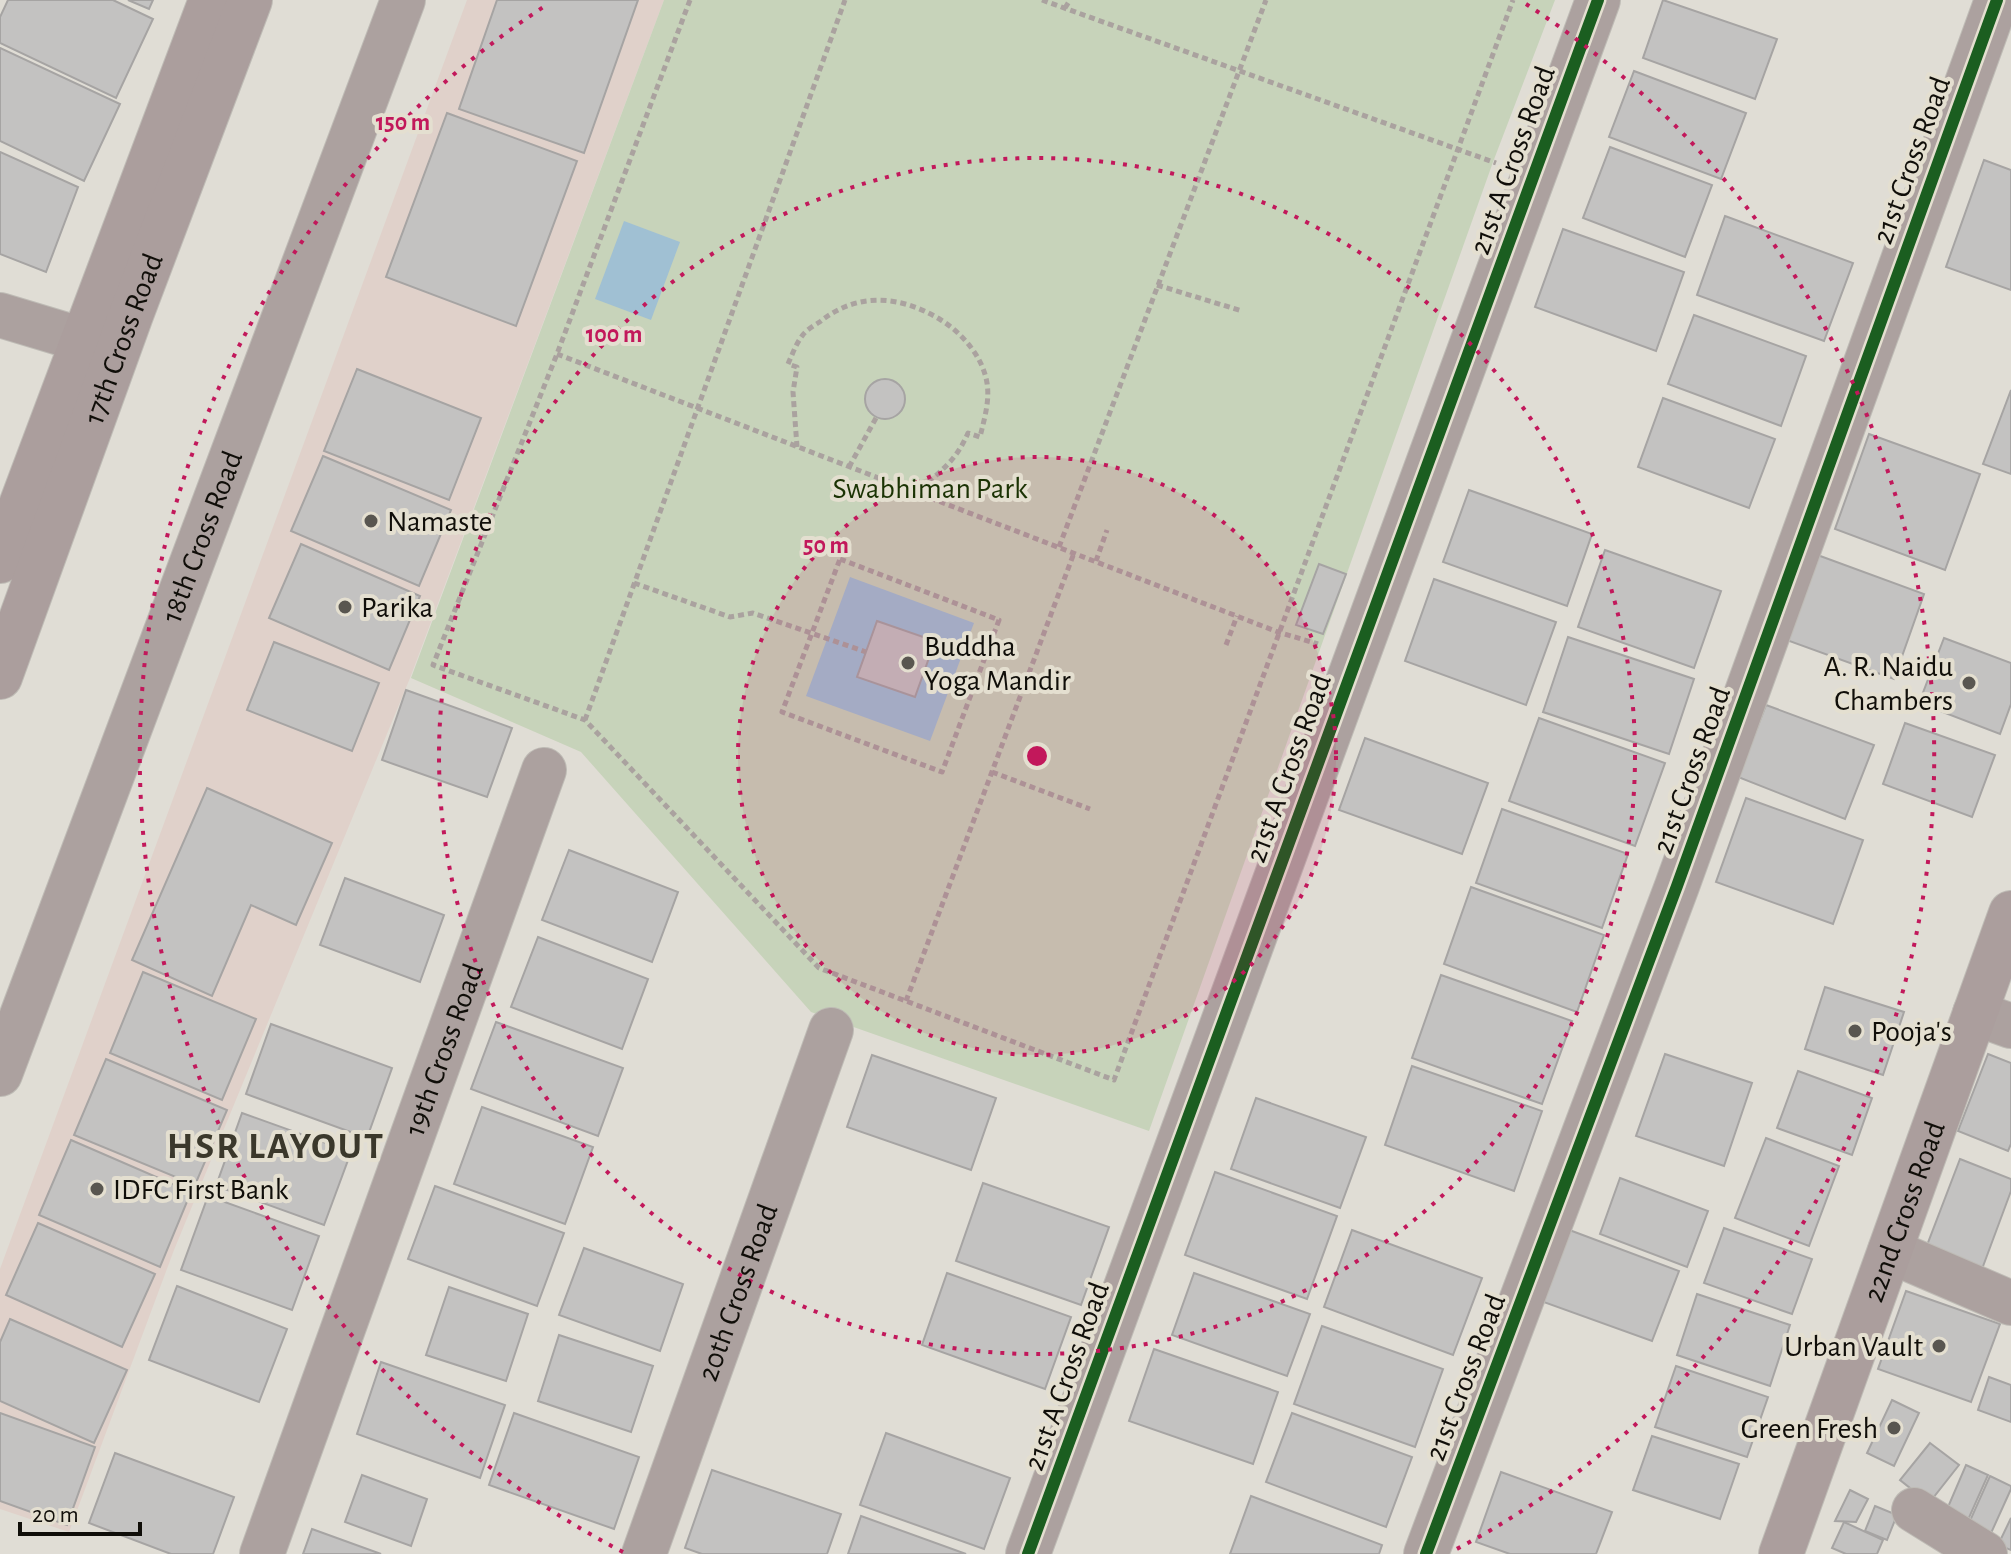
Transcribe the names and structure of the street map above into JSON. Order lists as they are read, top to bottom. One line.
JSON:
{"streets":{"main road":["17th Cross Road","22nd Cross Road"],"street":["21st A Cross Road","21st Cross Road","18th Cross Road","19th Cross Road","20th Cross Road"]},"districts":["HSR LAYOUT"],"parks":["Swabhiman Park"],"places":["Namaste","Parika","Buddha Yoga Mandir","A. R. Naidu Chambers","Pooja's","IDFC First Bank","Urban Vault","Green Fresh"],"scale_bar":"20 m","rings":["150 m","100 m","50 m"]}
